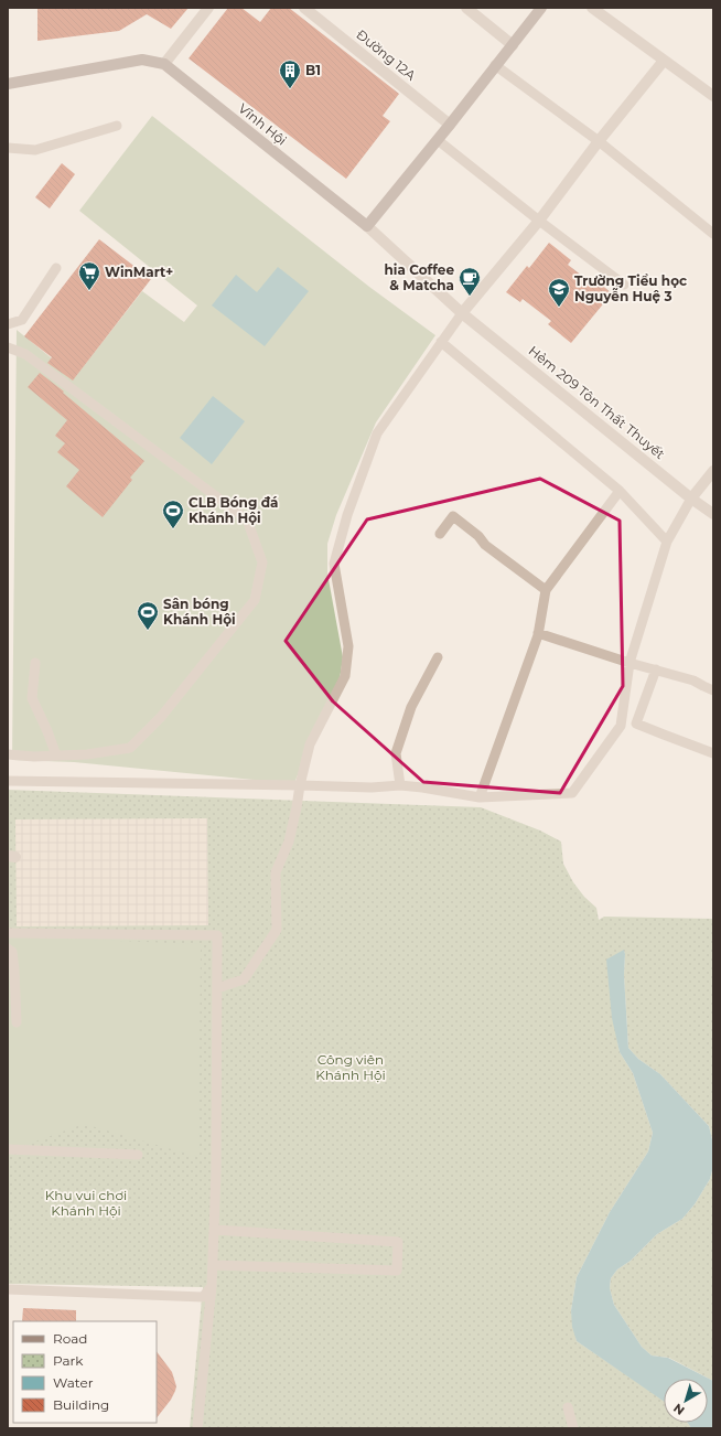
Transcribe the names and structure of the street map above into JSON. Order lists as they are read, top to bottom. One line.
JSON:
{"streets":{"street":["Đường 12A","Vĩnh Hội","Hẻm 209 Tôn Thất Thuyết"]},"crossings":[["Vĩnh Hội","Hẻm 209 Tôn Thất Thuyết"]],"parks":["Công viên Khánh Hội","Khu vui chơi Khánh Hội"],"places":{"building":["B1"],"supermarket":["WinMart+"],"cafe":["hia Coffee & Matcha"],"school or university":["Trường Tiểu học Nguyễn Huệ 3"],"sports":["CLB Bóng đá Khánh Hội","Sân bóng Khánh Hội"]},"legend":["Road","Park","Water","Building"],"north":"bottom left"}
